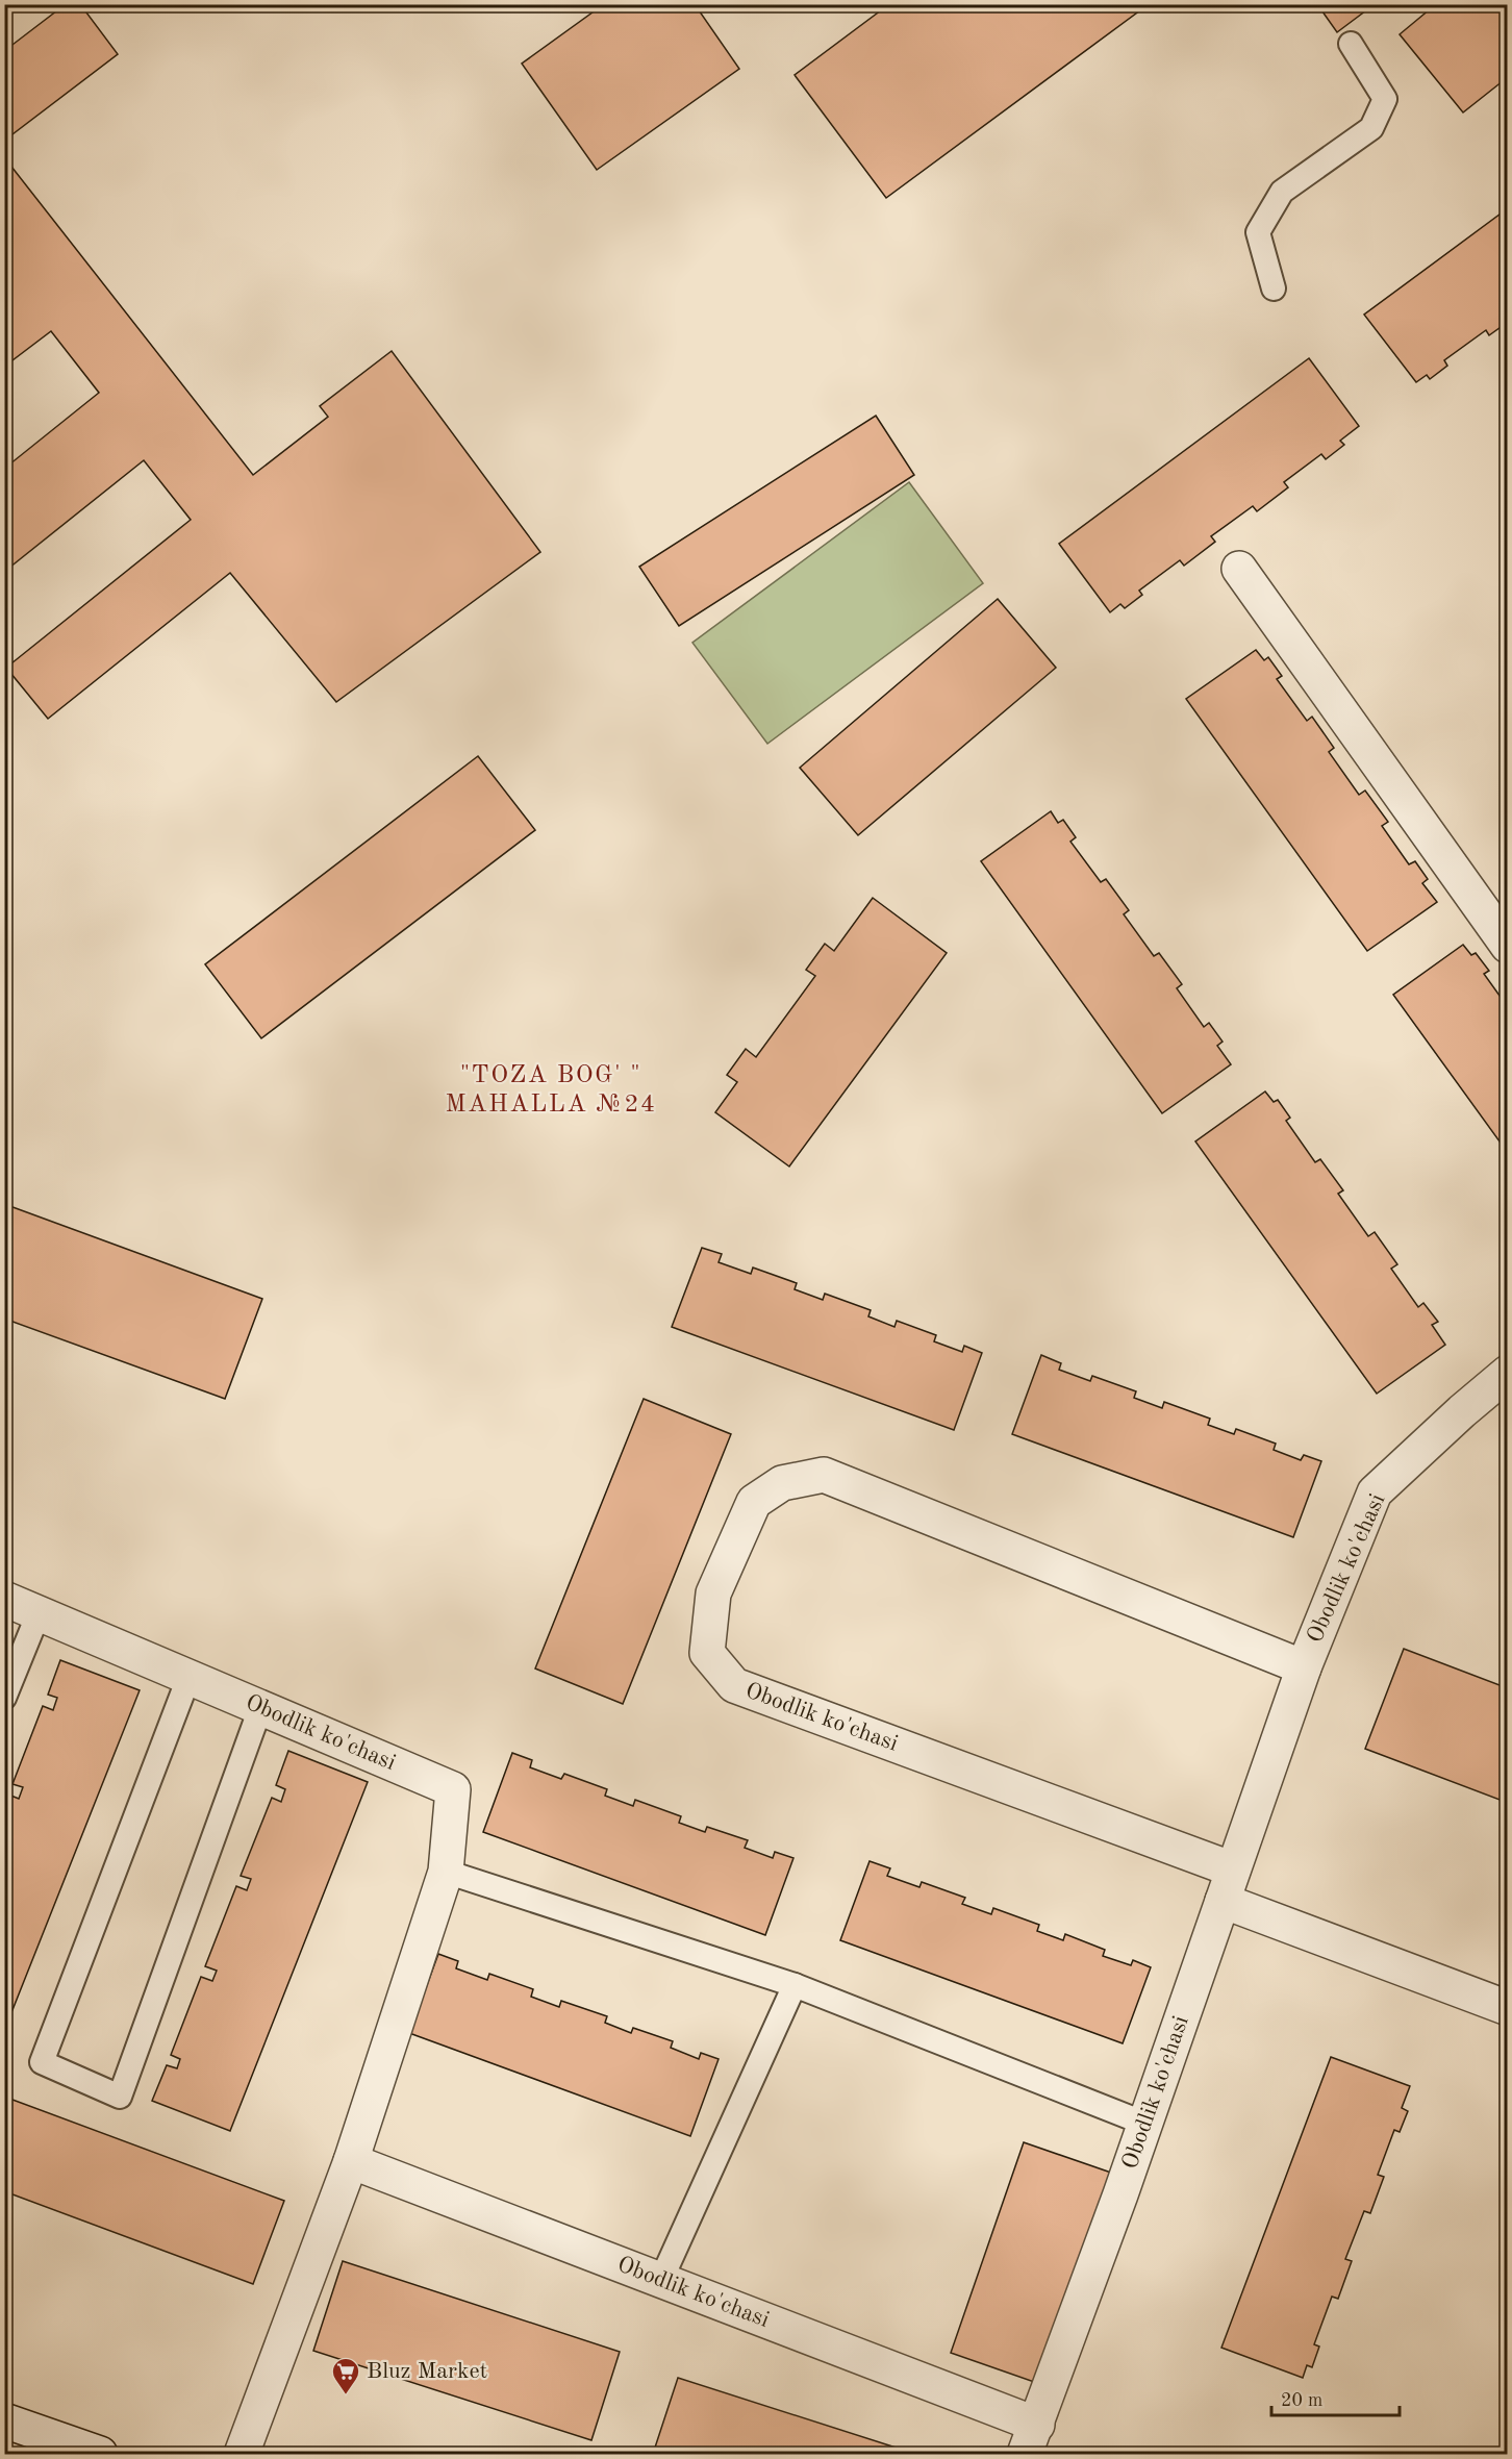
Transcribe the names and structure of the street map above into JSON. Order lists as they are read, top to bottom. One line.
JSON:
{"streets":{"street":["Obodlik ko'chasi"]},"districts":["\"TOZA BOG' \" MAHALLA №24"],"places":{"supermarket":["Bluz Market"]},"scale_bar":"20 m"}
